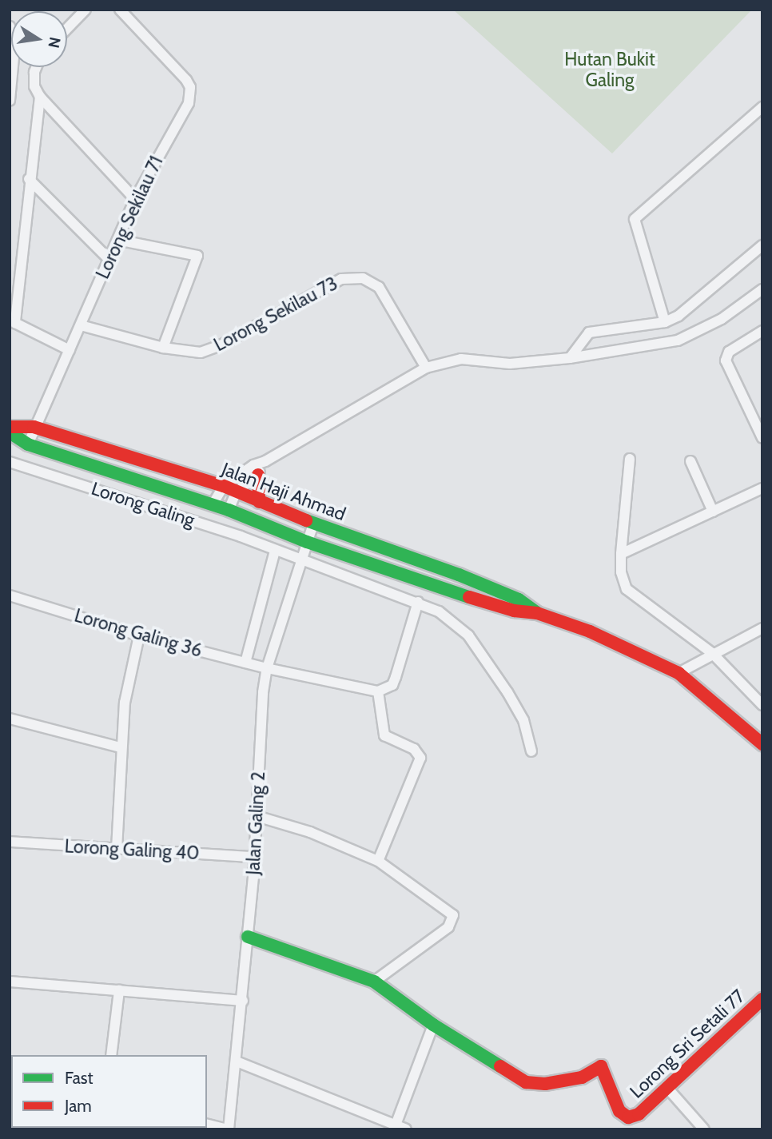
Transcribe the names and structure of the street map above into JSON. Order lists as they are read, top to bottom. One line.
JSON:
{"streets":{"street":["Lorong Sekilau 71","Lorong Sekilau 73","Jalan Haji Ahmad","Lorong Galing","Lorong Galing 36","Jalan Galing 2","Lorong Galing 40","Lorong Sri Setali 77"]},"crossings":[["Lorong Sekilau 71","Lorong Sekilau 73"],["Lorong Sekilau 71","Jalan Haji Ahmad"],["Jalan Haji Ahmad","Jalan Galing 2"],["Lorong Galing","Jalan Galing 2"],["Lorong Galing 36","Jalan Galing 2"],["Jalan Galing 2","Lorong Galing 40"]],"parks":["Hutan Bukit Galing"],"legend":["Fast","Jam"],"north":"right"}
